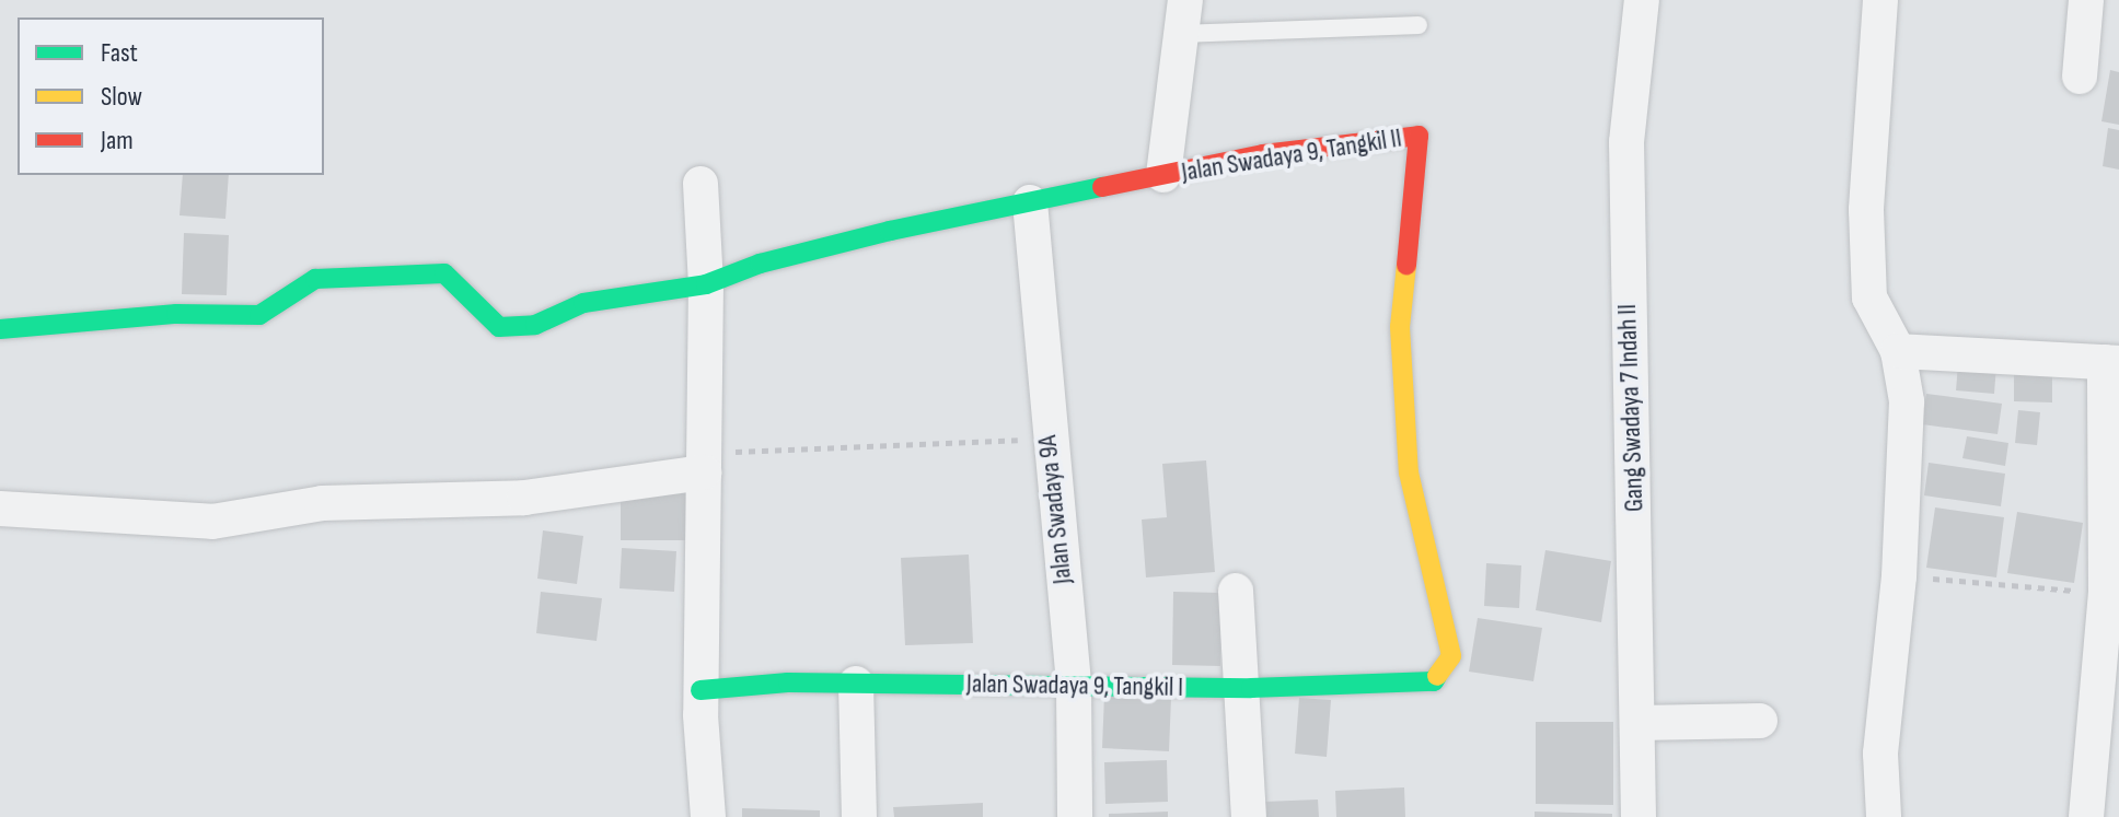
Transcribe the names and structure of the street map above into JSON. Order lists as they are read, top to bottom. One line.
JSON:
{"streets":{"street":["Jalan Swadaya 9, Tangkil II","Gang Swadaya 7 Indah II","Jalan Swadaya 9A","Jalan Swadaya 9, Tangkil I"]},"crossings":[["Jalan Swadaya 9, Tangkil II","Jalan Swadaya 9A"],["Jalan Swadaya 9, Tangkil II","Jalan Swadaya 9, Tangkil I"],["Jalan Swadaya 9A","Jalan Swadaya 9, Tangkil I"]],"legend":["Fast","Slow","Jam"]}
